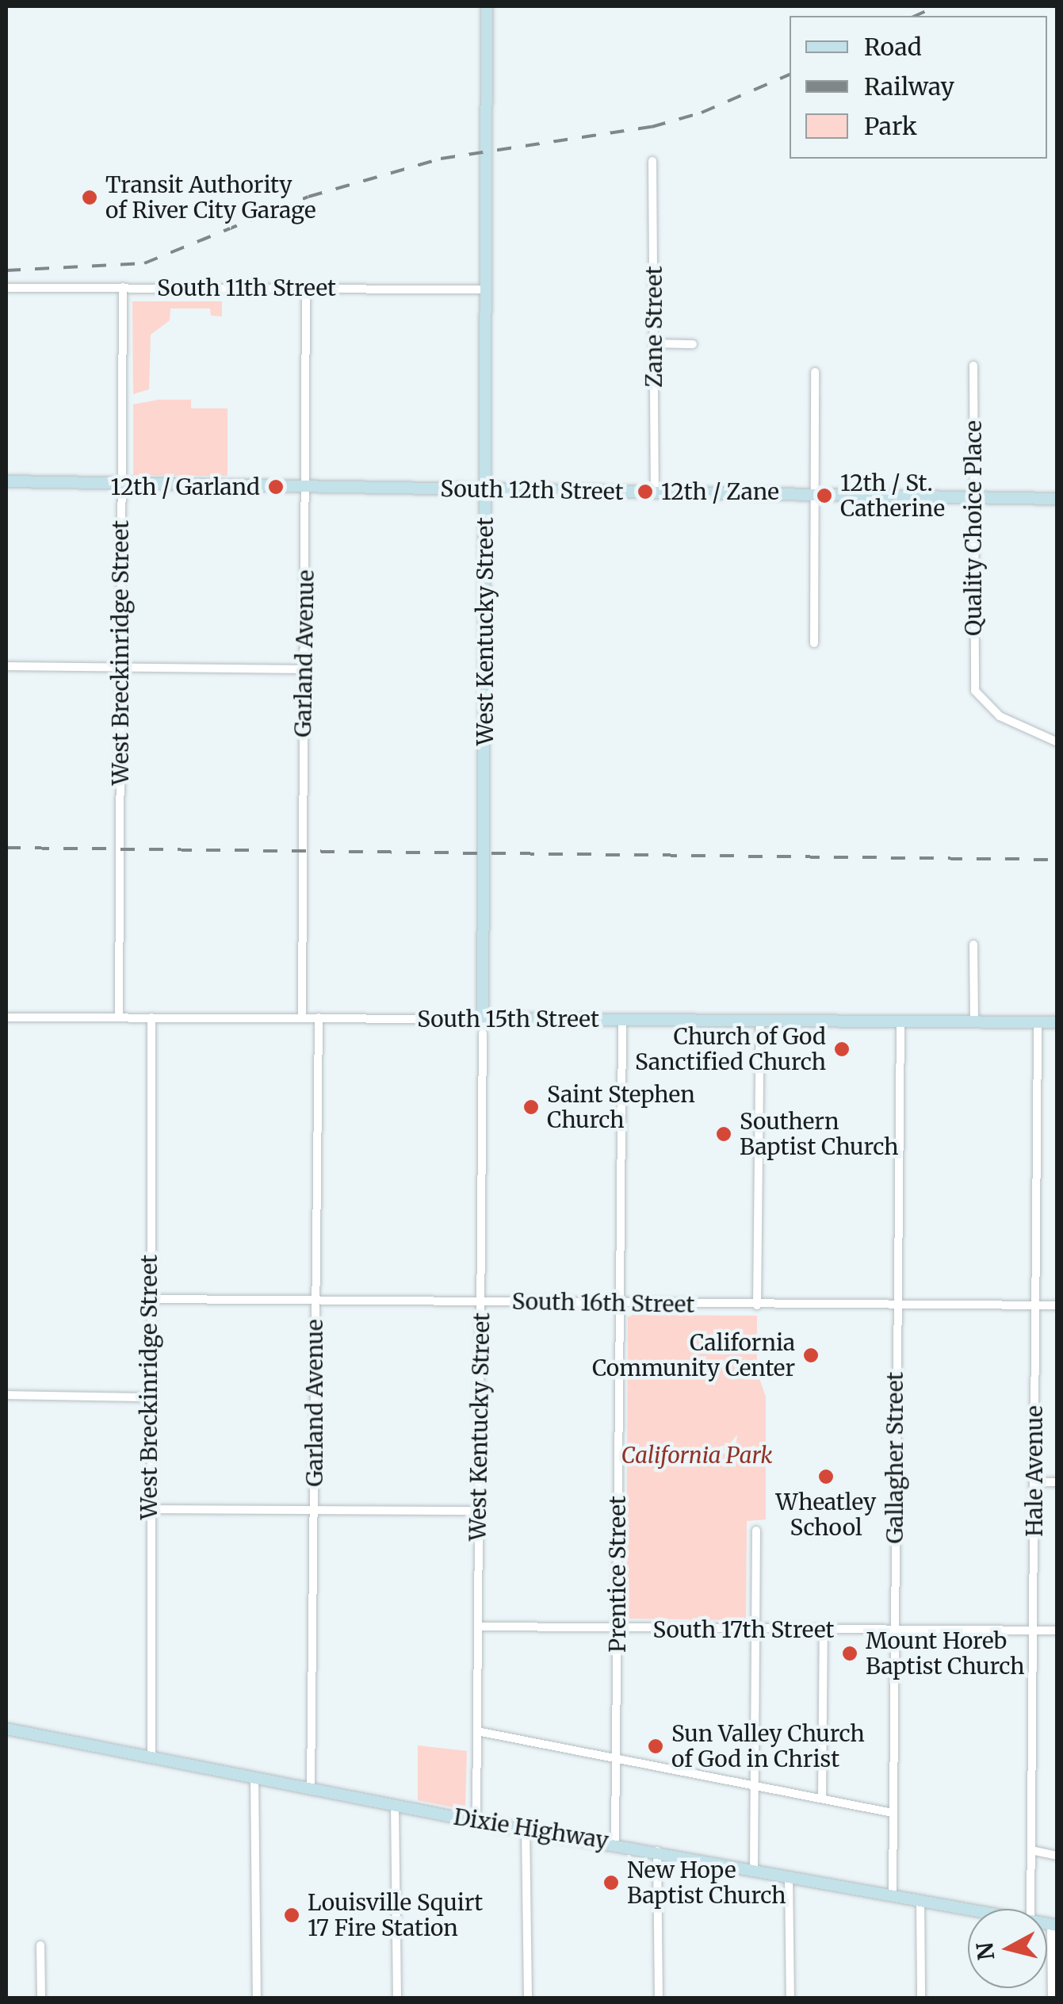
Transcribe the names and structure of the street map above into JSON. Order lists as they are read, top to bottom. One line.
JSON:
{"streets":{"street":["South 11th Street","Zane Street","South 12th Street","Quality Choice Place","West Kentucky Street","West Breckinridge Street","Garland Avenue","South 15th Street","South 16th Street","Gallagher Street","Hale Avenue","Prentice Street","South 17th Street","Dixie Highway"]},"crossings":[["South 11th Street","West Kentucky Street"],["South 11th Street","West Breckinridge Street"],["South 11th Street","Garland Avenue"],["Zane Street","South 12th Street"],["South 12th Street","Quality Choice Place"],["South 12th Street","West Kentucky Street"],["South 12th Street","West Breckinridge Street"],["South 12th Street","Garland Avenue"],["West Kentucky Street","South 15th Street"],["West Kentucky Street","South 16th Street"],["West Kentucky Street","South 17th Street"],["West Kentucky Street","Dixie Highway"],["West Breckinridge Street","South 15th Street"],["West Breckinridge Street","South 16th Street"],["West Breckinridge Street","Dixie Highway"],["Garland Avenue","South 15th Street"],["Garland Avenue","South 16th Street"],["Garland Avenue","Dixie Highway"],["South 15th Street","Gallagher Street"],["South 15th Street","Hale Avenue"],["South 15th Street","Prentice Street"],["South 16th Street","Gallagher Street"],["South 16th Street","Hale Avenue"],["South 16th Street","Prentice Street"],["Gallagher Street","South 17th Street"],["Gallagher Street","Dixie Highway"],["Hale Avenue","South 17th Street"],["Prentice Street","South 17th Street"],["Prentice Street","Dixie Highway"]],"parks":["California Park"],"places":["Transit Authority of River City Garage","12th / Garland","12th / Zane","12th / St. Catherine","Church of God Sanctified Church","Saint Stephen Church","Southern Baptist Church","California Community Center","Wheatley School","Mount Horeb Baptist Church","Sun Valley Church of God in Christ","New Hope Baptist Church","Louisville Squirt 17 Fire Station"],"legend":["Road","Railway","Park"],"north":"left"}
